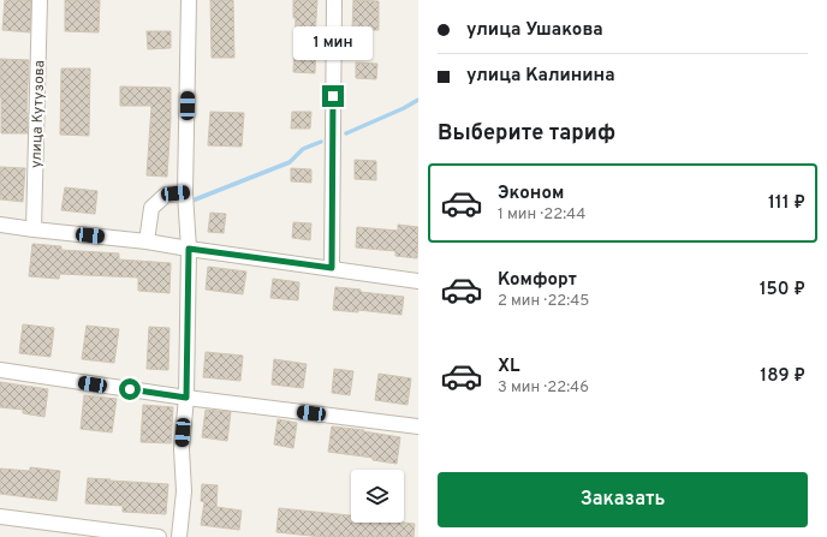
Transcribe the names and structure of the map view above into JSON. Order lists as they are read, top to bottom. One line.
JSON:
{"streets":{"street":["улица Кутузова"]},"page":{"banner":["улица Ушакова","улица Калинина"],"bubble":"1 мин","heading":"Выберите тариф","list":[{"name":"Эконом","note":"1 мин · 22:44","value":"111 ₽"},{"name":"Комфорт","note":"2 мин · 22:45","value":"150 ₽"},{"name":"XL","note":"3 мин · 22:46","value":"189 ₽"}],"buttons":"Заказать"}}
